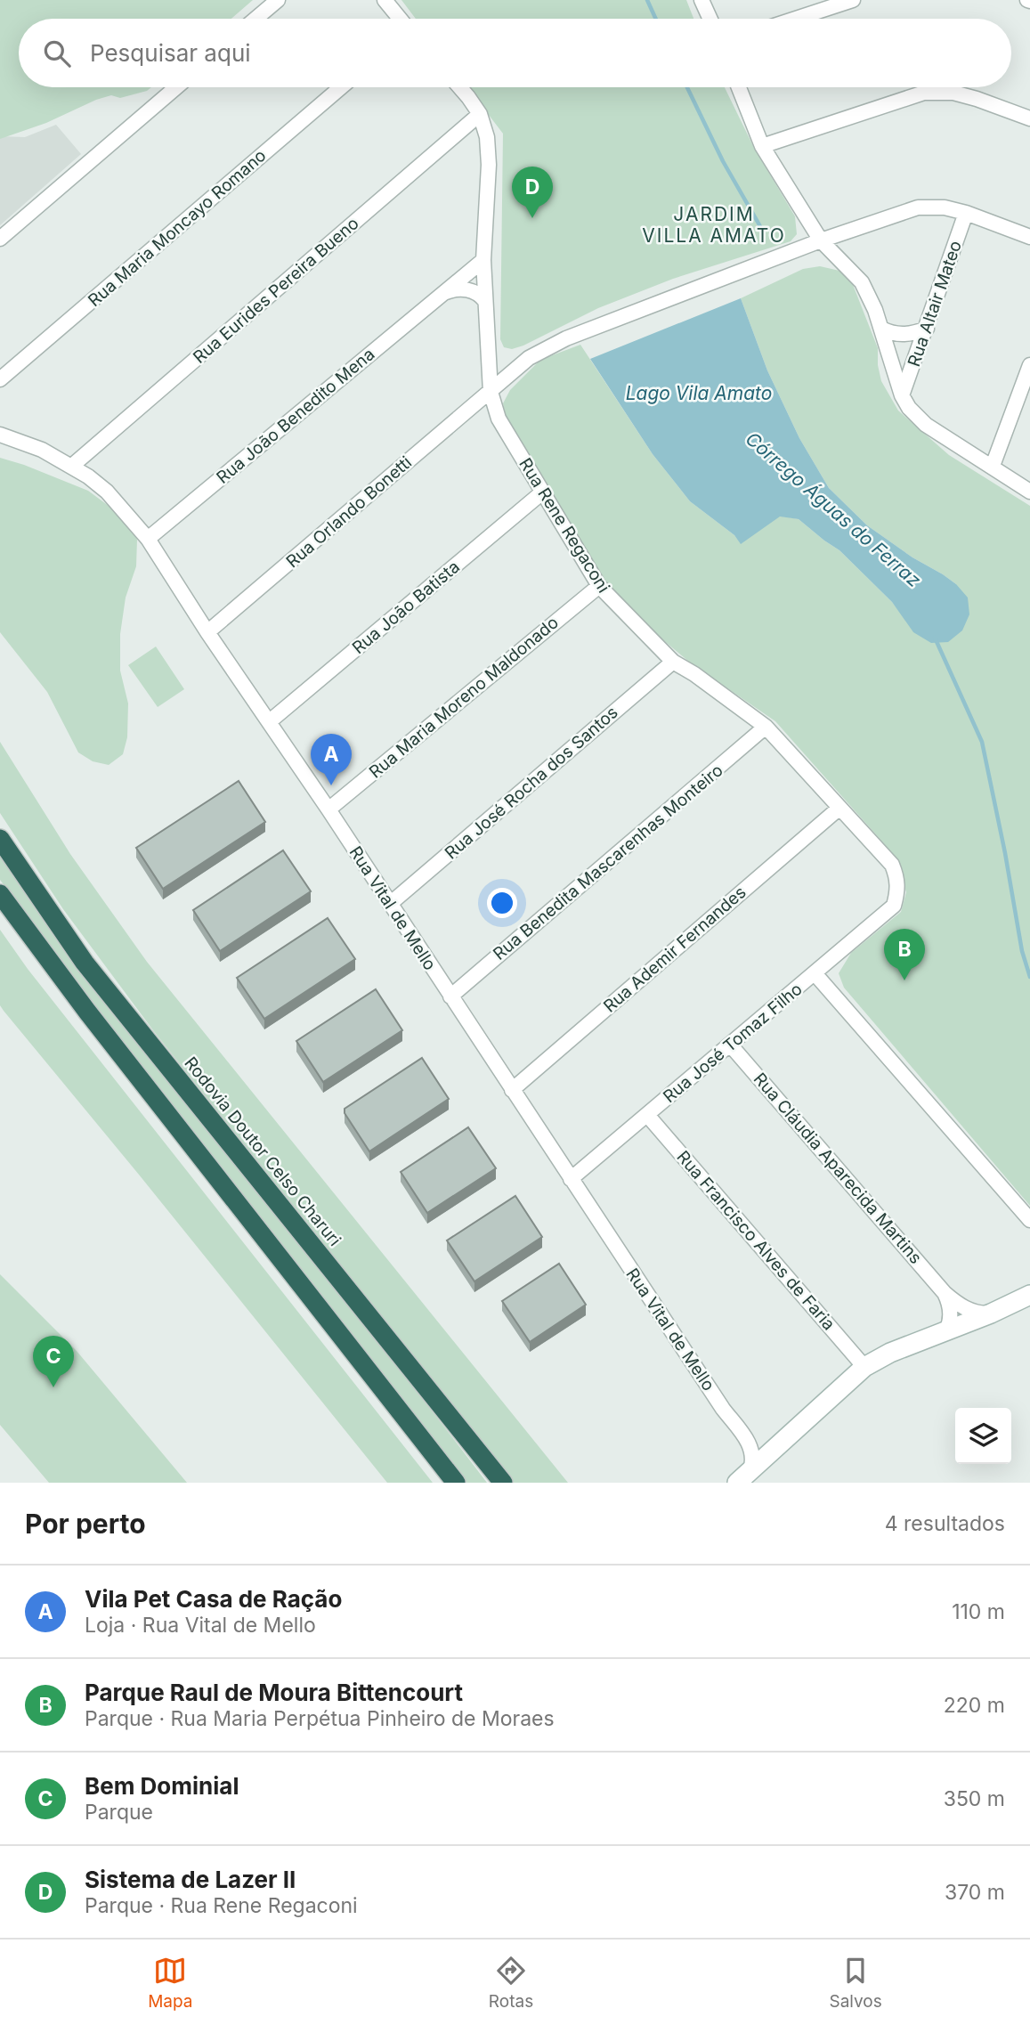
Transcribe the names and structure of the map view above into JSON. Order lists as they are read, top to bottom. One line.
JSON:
{"streets":{"highway":["Rodovia Doutor Celso Charuri"],"street":["Rua Maria Moncayo Romano","Rua Eurides Pereira Bueno","Rua Altair Mateo","Rua João Benedito Mena","Rua Orlando Bonetti","Rua Rene Regaconi","Rua João Batista","Rua Maria Moreno Maldonado","Rua José Rocha dos Santos","Rua Benedita Mascarenhas Monteiro","Rua Vital de Mello","Rua Ademir Fernandes","Rua José Tomaz Filho","Rua Cláudia Aparecida Martins","Rua Francisco Alves de Faria"]},"crossings":[["Rua Eurides Pereira Bueno","Rua Rene Regaconi"],["Rua Eurides Pereira Bueno","Rua Vital de Mello"],["Rua Altair Mateo","Rua Orlando Bonetti"],["Rua João Benedito Mena","Rua Rene Regaconi"],["Rua João Benedito Mena","Rua Vital de Mello"],["Rua Orlando Bonetti","Rua Rene Regaconi"],["Rua Orlando Bonetti","Rua Vital de Mello"],["Rua Rene Regaconi","Rua João Batista"],["Rua Rene Regaconi","Rua Maria Moreno Maldonado"],["Rua Rene Regaconi","Rua José Rocha dos Santos"],["Rua Rene Regaconi","Rua Benedita Mascarenhas Monteiro"],["Rua Rene Regaconi","Rua Ademir Fernandes"],["Rua Rene Regaconi","Rua José Tomaz Filho"],["Rua João Batista","Rua Vital de Mello"],["Rua Maria Moreno Maldonado","Rua Vital de Mello"],["Rua José Rocha dos Santos","Rua Vital de Mello"],["Rua Benedita Mascarenhas Monteiro","Rua Vital de Mello"],["Rua Vital de Mello","Rua Ademir Fernandes"],["Rua Vital de Mello","Rua José Tomaz Filho"],["Rua José Tomaz Filho","Rua Cláudia Aparecida Martins"],["Rua José Tomaz Filho","Rua Francisco Alves de Faria"]],"districts":["JARDIM VILLA AMATO"],"water":["Lago Vila Amato","Córrego Águas do Ferraz"],"page":{"search":"Pesquisar aqui","pins":["D","A","B","C"],"heading":["Por perto","4 resultados"],"list":[{"mark":"A","name":"Vila Pet Casa de Ração","note":"Loja · Rua Vital de Mello","value":"110 m"},{"mark":"B","name":"Parque Raul de Moura Bittencourt","note":"Parque · Rua Maria Perpétua Pinheiro de Moraes","value":"220 m"},{"mark":"C","name":"Bem Dominial","note":"Parque","value":"350 m"},{"mark":"D","name":"Sistema de Lazer II","note":"Parque · Rua Rene Regaconi","value":"370 m"}],"nav":["Mapa","Rotas","Salvos"]}}
